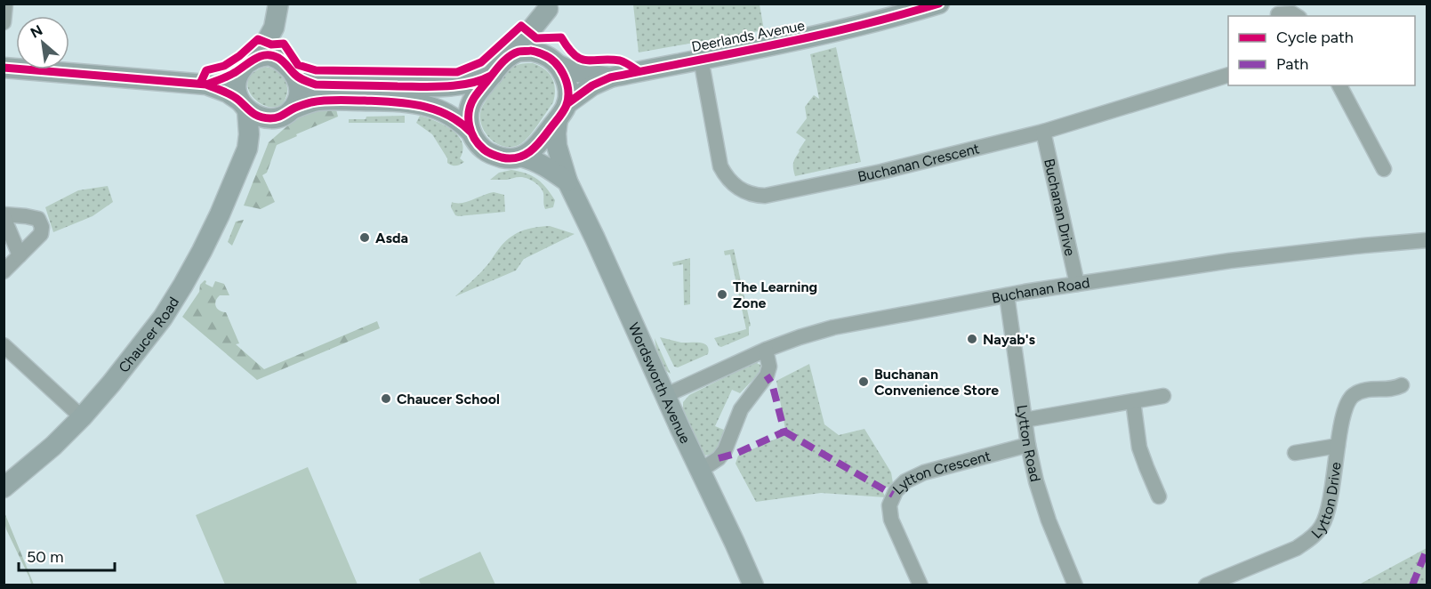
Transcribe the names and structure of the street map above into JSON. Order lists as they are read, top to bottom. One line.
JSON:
{"streets":{"street":["Deerlands Avenue","Buchanan Crescent","Buchanan Drive","Buchanan Road","Chaucer Road","Wordsworth Avenue","Lytton Road","Lytton Crescent","Lytton Drive"]},"crossings":[["Deerlands Avenue","Buchanan Crescent"],["Deerlands Avenue","Wordsworth Avenue"],["Buchanan Crescent","Buchanan Drive"],["Buchanan Drive","Buchanan Road"],["Buchanan Road","Wordsworth Avenue"],["Buchanan Road","Lytton Road"],["Lytton Road","Lytton Crescent"]],"places":["Asda","The Learning Zone","Nayab's","Buchanan Convenience Store","Chaucer School"],"legend":["Cycle path","Path"],"scale_bar":"50 m","north":"top left"}
